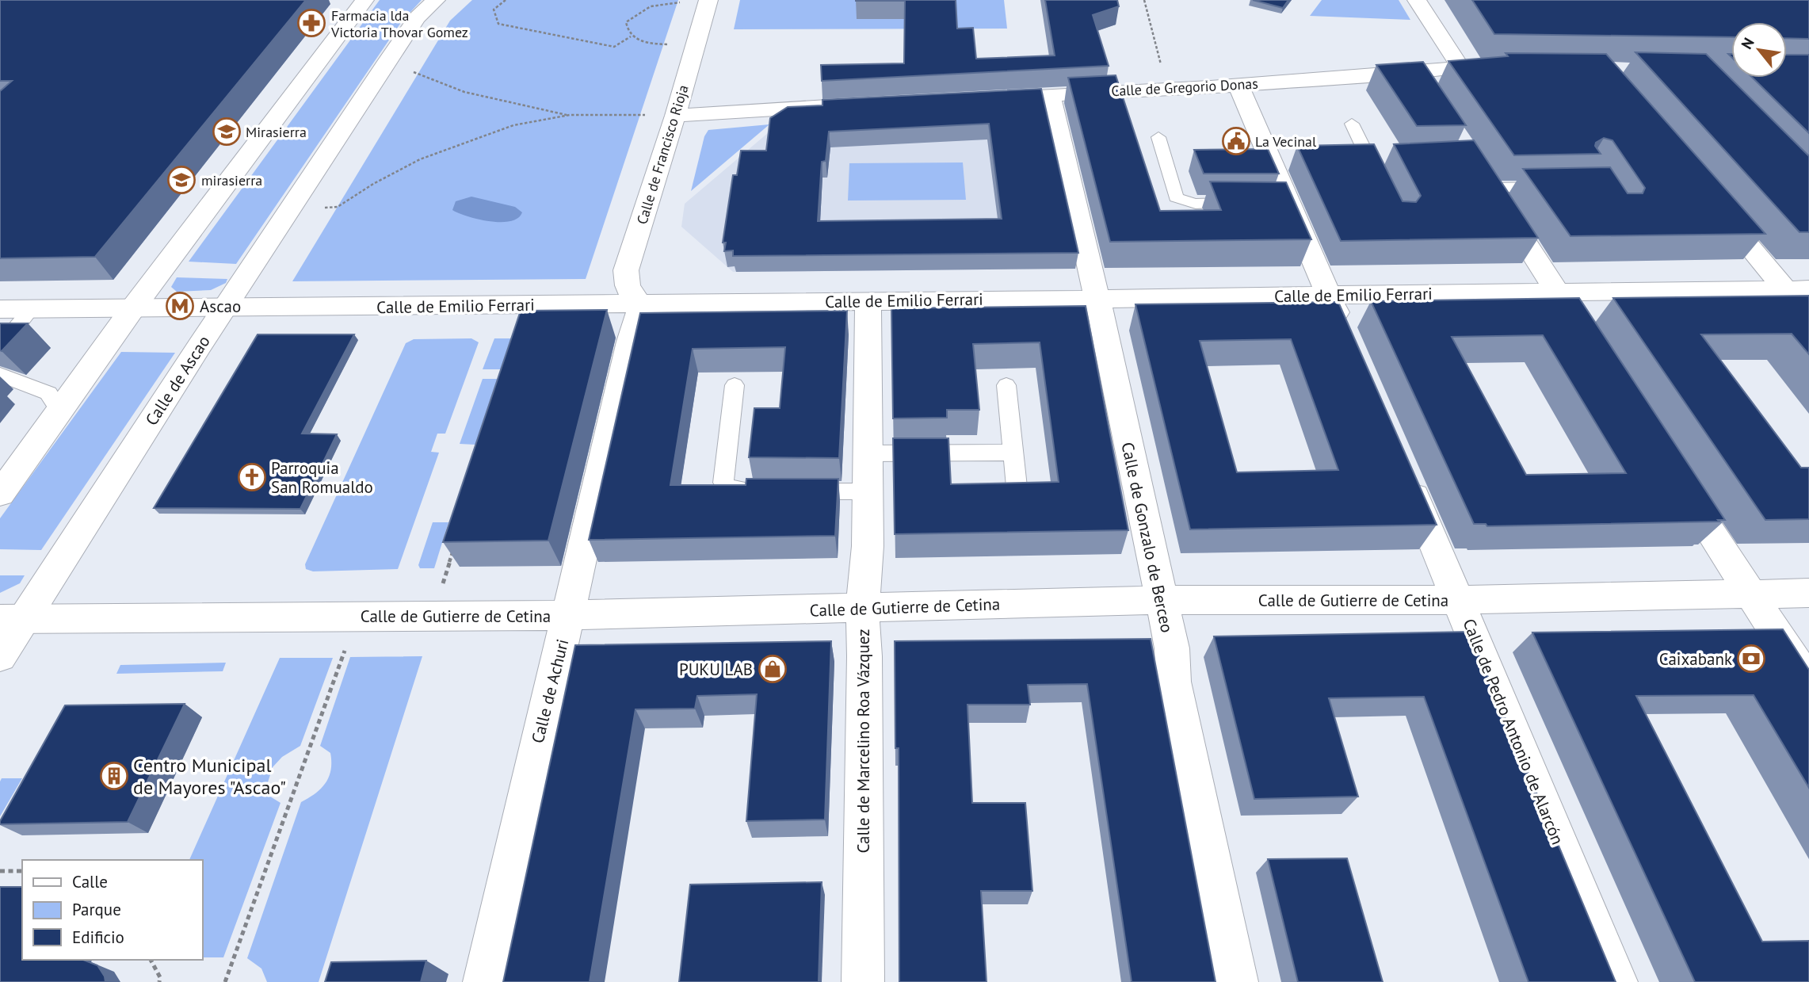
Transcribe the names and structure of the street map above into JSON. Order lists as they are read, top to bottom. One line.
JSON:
{"streets":{"street":["Calle de Gregorio Donas","Calle de Francisco Rioja","Calle de Emilio Ferrari","Calle de Ascao","Calle de Gonzalo de Berceo","Calle de Gutierre de Cetina","Calle de Achuri","Calle de Pedro Antonio de Alarcón","Calle de Marcelino Roa Vázquez"]},"crossings":[["Calle de Gregorio Donas","Calle de Gonzalo de Berceo"],["Calle de Francisco Rioja","Calle de Emilio Ferrari"],["Calle de Francisco Rioja","Calle de Achuri"],["Calle de Emilio Ferrari","Calle de Ascao"],["Calle de Emilio Ferrari","Calle de Gonzalo de Berceo"],["Calle de Emilio Ferrari","Calle de Achuri"],["Calle de Emilio Ferrari","Calle de Marcelino Roa Vázquez"],["Calle de Ascao","Calle de Gutierre de Cetina"],["Calle de Gonzalo de Berceo","Calle de Gutierre de Cetina"],["Calle de Gutierre de Cetina","Calle de Achuri"],["Calle de Gutierre de Cetina","Calle de Pedro Antonio de Alarcón"],["Calle de Gutierre de Cetina","Calle de Marcelino Roa Vázquez"]],"places":{"pharmacy":["Farmacia lda Victoria Thovar Gomez"],"school or university":["Mirasierra","mirasierra"],"public building":["La Vecinal"],"metro station":["Ascao"],"church":["Parroquia San Romualdo"],"bank":["Caixabank"],"shop":["PUKU LAB"],"building":["Centro Municipal de Mayores \"Ascao\""]},"legend":["Calle","Parque","Edificio"],"north":"top left"}
